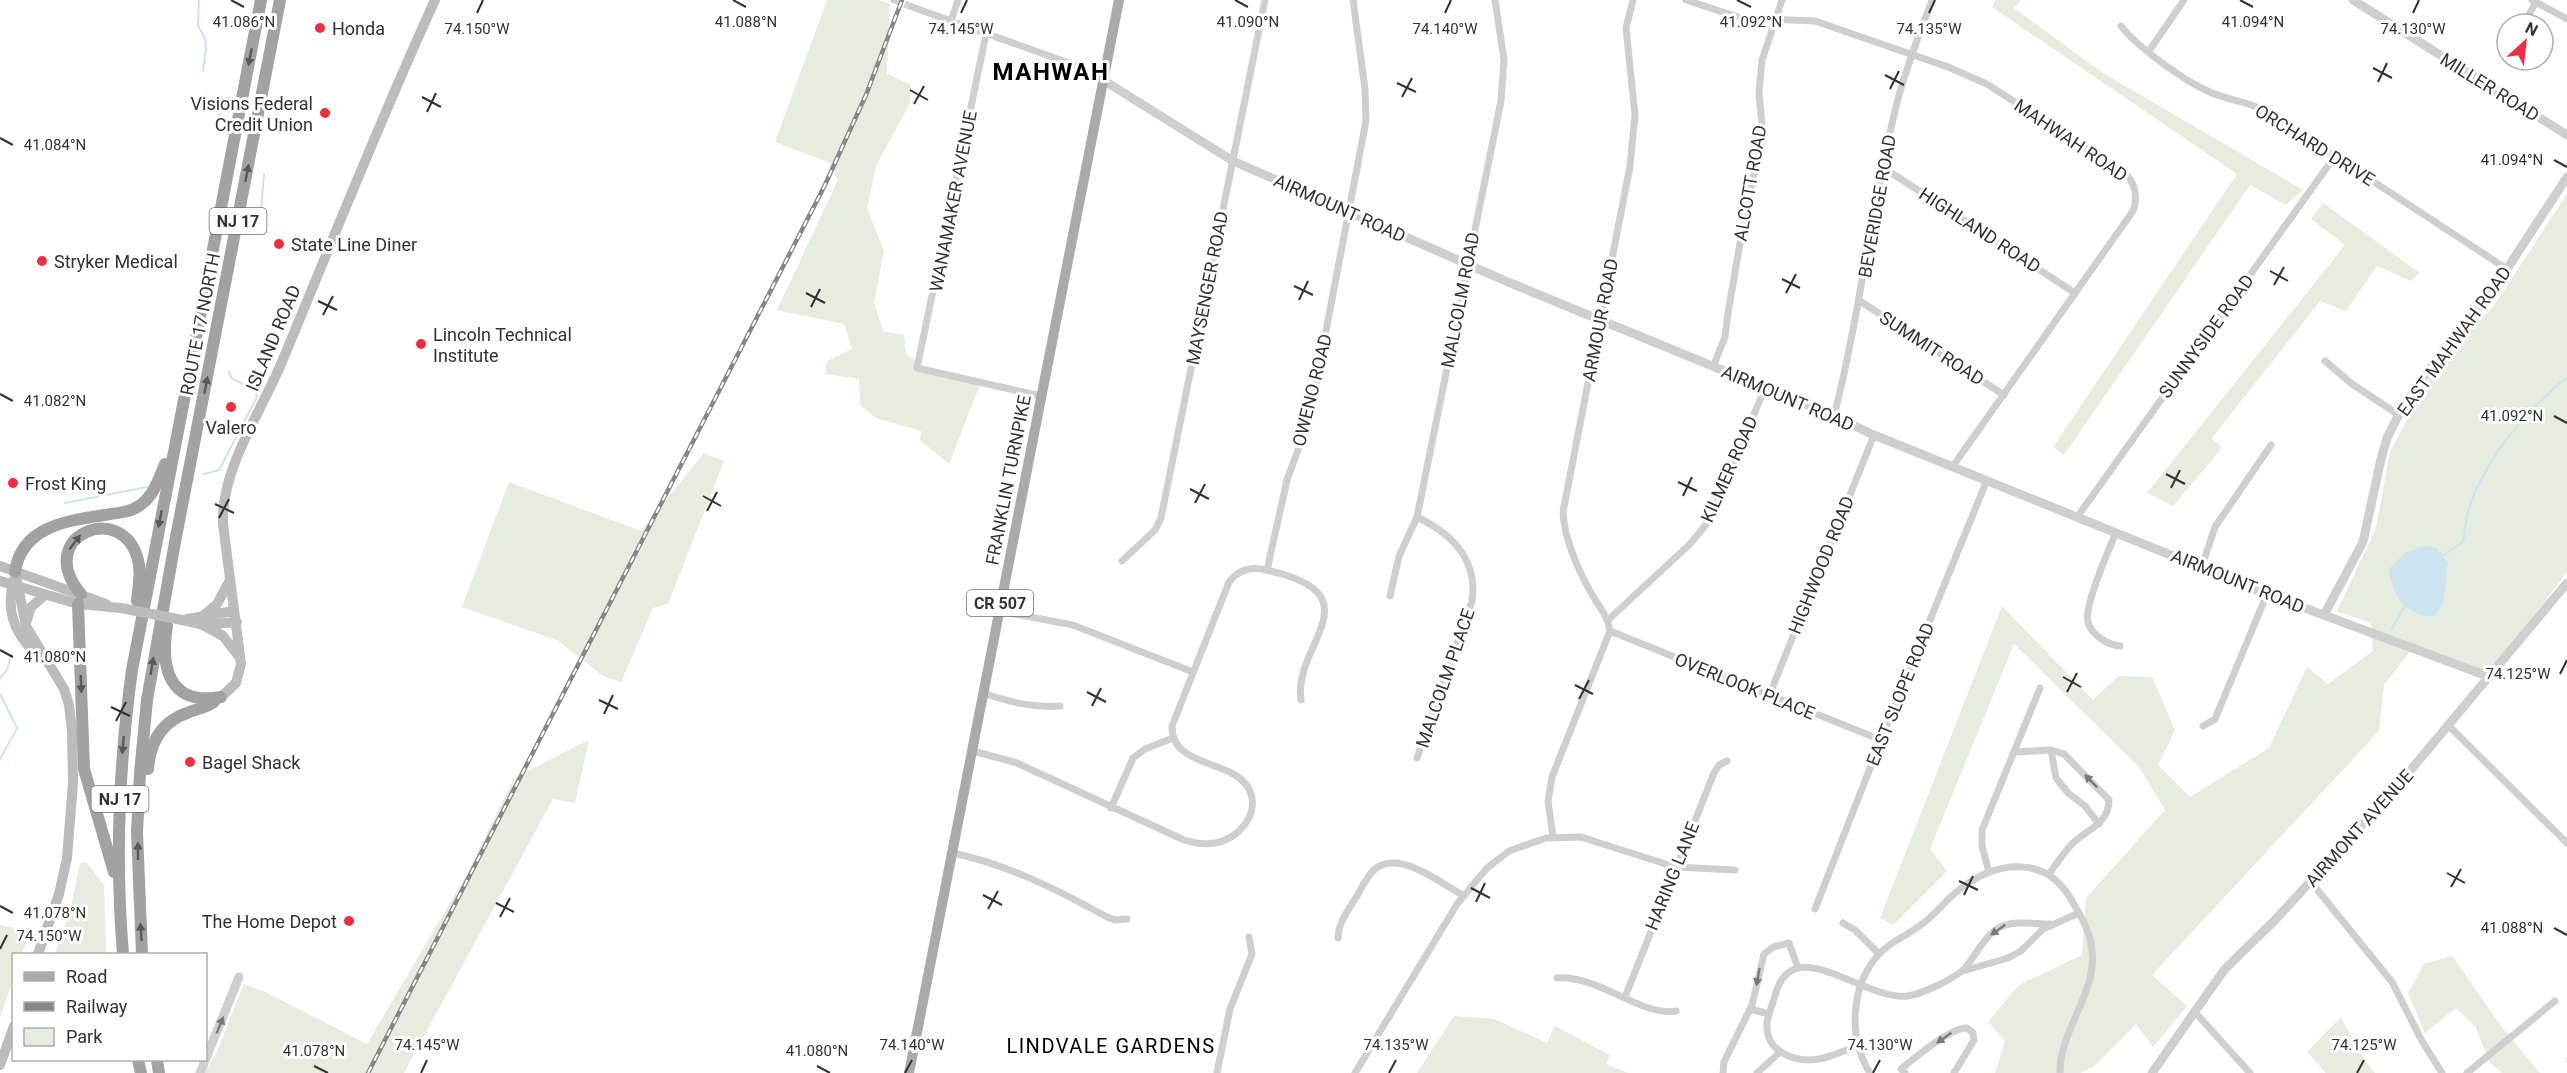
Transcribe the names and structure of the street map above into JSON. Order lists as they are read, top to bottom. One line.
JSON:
{"streets":{"highway":["NJ 17","ROUTE 17 NORTH"],"main road":["ISLAND ROAD","FRANKLIN TURNPIKE","CR 507"],"street":["MILLER ROAD","MAHWAH ROAD","ORCHARD DRIVE","ALCOTT ROAD","WANAMAKER AVENUE","BEVERIDGE ROAD","AIRMOUNT ROAD","HIGHLAND ROAD","MAYSENGER ROAD","MALCOLM ROAD","ARMOUR ROAD","SUNNYSIDE ROAD","EAST MAHWAH ROAD","SUMMIT ROAD","OWENO ROAD","KILMER ROAD","HIGHWOOD ROAD","MALCOLM PLACE","OVERLOOK PLACE","EAST SLOPE ROAD","AIRMONT AVENUE","HARING LANE"]},"crossings":[["MAHWAH ROAD","ALCOTT ROAD"],["MAHWAH ROAD","BEVERIDGE ROAD"],["MAHWAH ROAD","AIRMOUNT ROAD"],["MAHWAH ROAD","HIGHLAND ROAD"],["MAHWAH ROAD","SUMMIT ROAD"],["ORCHARD DRIVE","SUNNYSIDE ROAD"],["ORCHARD DRIVE","EAST MAHWAH ROAD"],["ALCOTT ROAD","AIRMOUNT ROAD"],["WANAMAKER AVENUE","FRANKLIN TURNPIKE"],["BEVERIDGE ROAD","AIRMOUNT ROAD"],["BEVERIDGE ROAD","HIGHLAND ROAD"],["BEVERIDGE ROAD","SUMMIT ROAD"],["AIRMOUNT ROAD","MAYSENGER ROAD"],["AIRMOUNT ROAD","MALCOLM ROAD"],["AIRMOUNT ROAD","ARMOUR ROAD"],["AIRMOUNT ROAD","SUNNYSIDE ROAD"],["AIRMOUNT ROAD","EAST MAHWAH ROAD"],["AIRMOUNT ROAD","OWENO ROAD"],["AIRMOUNT ROAD","KILMER ROAD"],["AIRMOUNT ROAD","FRANKLIN TURNPIKE"],["AIRMOUNT ROAD","HIGHWOOD ROAD"],["AIRMOUNT ROAD","EAST SLOPE ROAD"],["AIRMOUNT ROAD","AIRMONT AVENUE"],["NJ 17","ROUTE 17 NORTH"],["MALCOLM ROAD","MALCOLM PLACE"],["ARMOUR ROAD","KILMER ROAD"],["ARMOUR ROAD","OVERLOOK PLACE"],["HIGHWOOD ROAD","OVERLOOK PLACE"],["OVERLOOK PLACE","EAST SLOPE ROAD"]],"districts":["MAHWAH","LINDVALE GARDENS"],"places":["Honda","Visions Federal Credit Union","State Line Diner","Stryker Medical","Lincoln Technical Institute","Valero","Frost King","Bagel Shack","The Home Depot"],"legend":["Road","Railway","Park"],"north":"top right","coordinates":["41.086°N","41.088°N","41.090°N","41.092°N","41.094°N","74.150°W","74.145°W","74.140°W","74.135°W","74.130°W","41.084°N","41.082°N","41.080°N","74.125°W","41.078°N"]}
